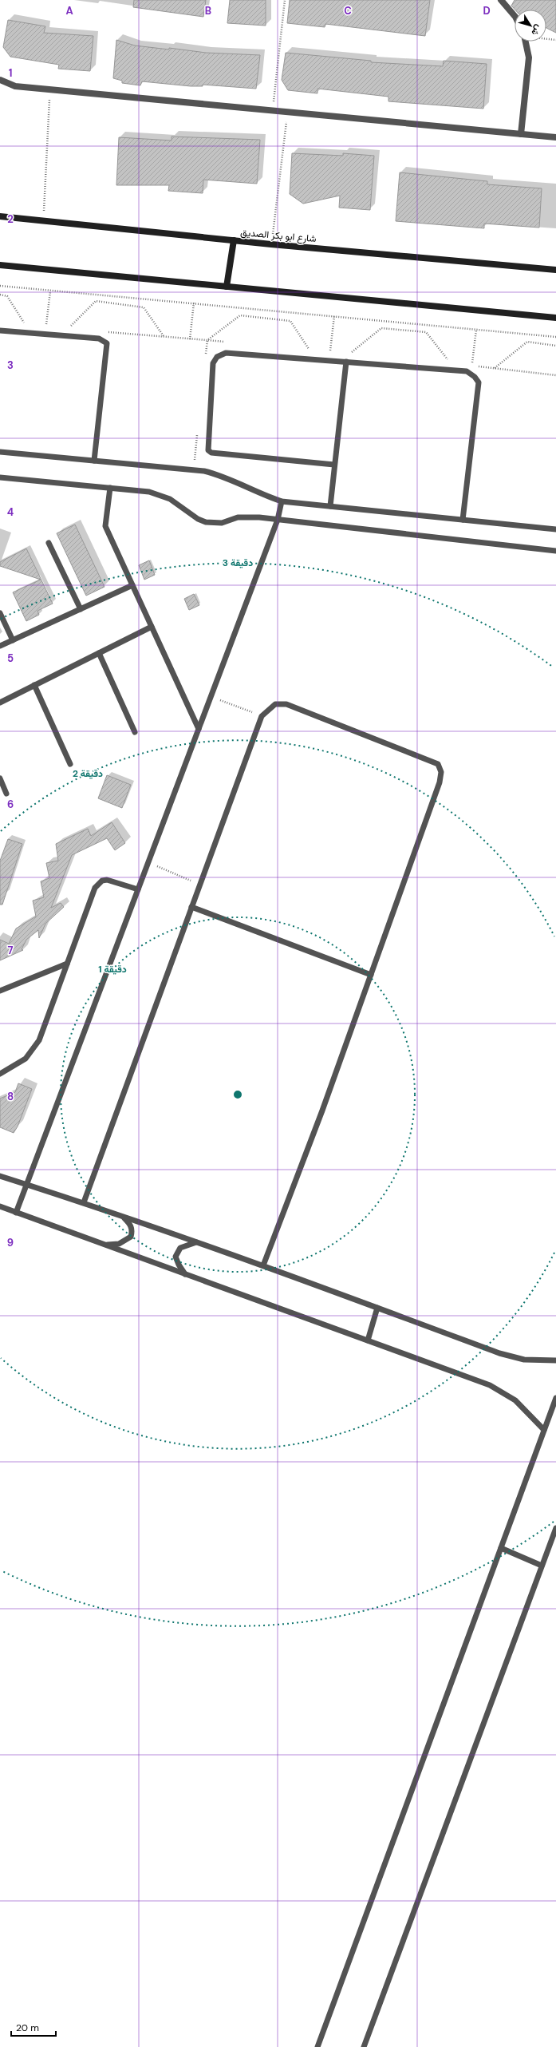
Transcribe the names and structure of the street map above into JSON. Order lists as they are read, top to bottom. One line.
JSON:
{"streets":{"main road":["شارع ابو بكر الصديق"]},"scale_bar":"20 m","north":"bottom right","grid":{"columns":["A","B","C","D"],"rows":["1","2","3","4","5","6","7","8","9"]},"rings":["3 دقيقة","2 دقيقة","1 دقيقة"]}
